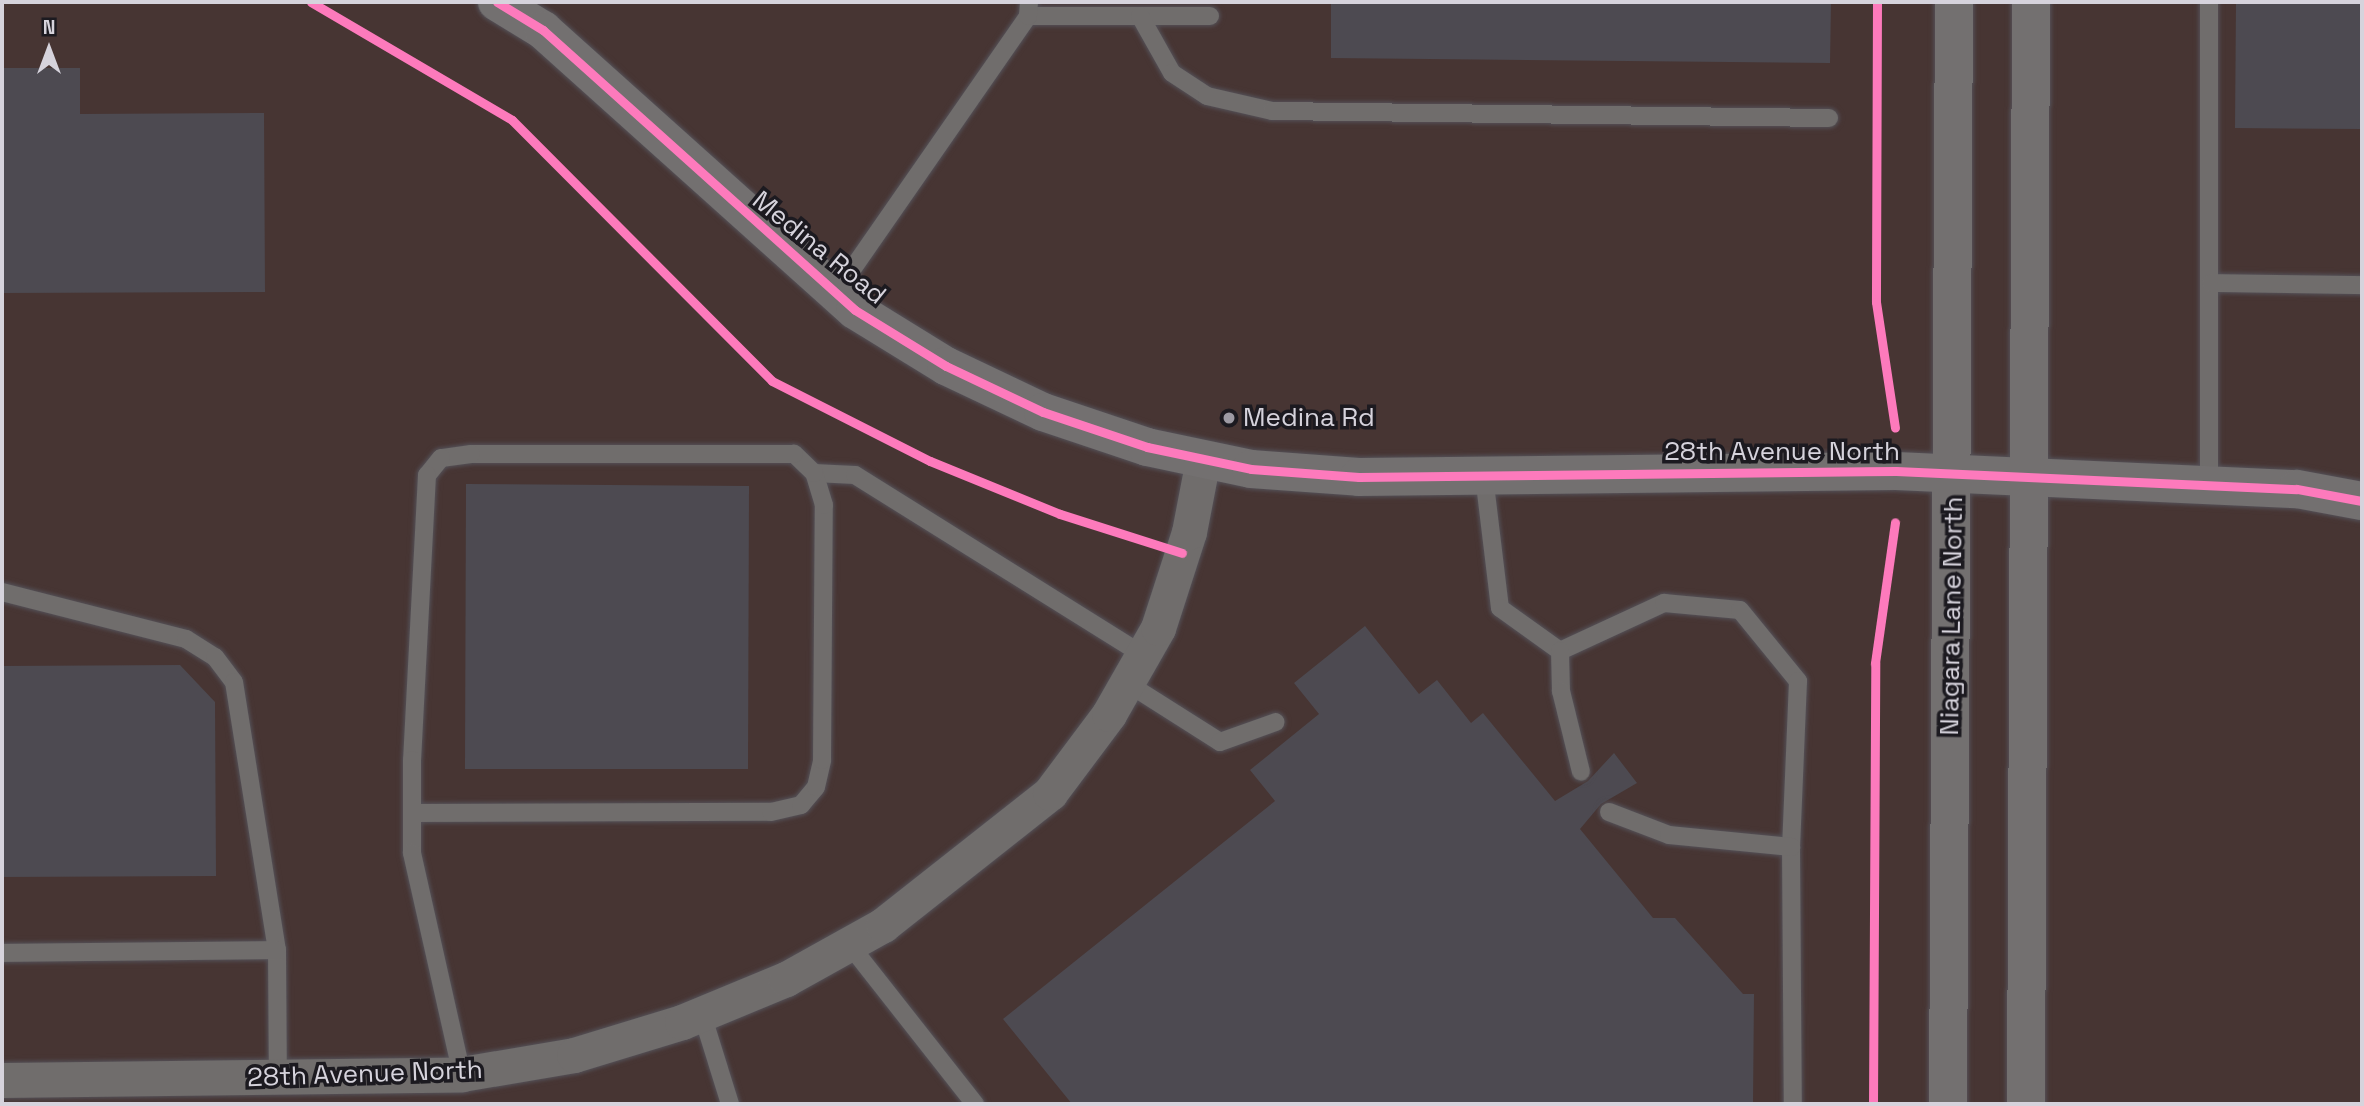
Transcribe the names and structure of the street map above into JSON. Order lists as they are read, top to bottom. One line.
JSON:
{"streets":{"street":["Medina Road","28th Avenue North","Niagara Lane North"]},"crossings":[["Medina Road","28th Avenue North"],["28th Avenue North","Niagara Lane North"]],"places":["Medina Rd"],"north":"top"}
